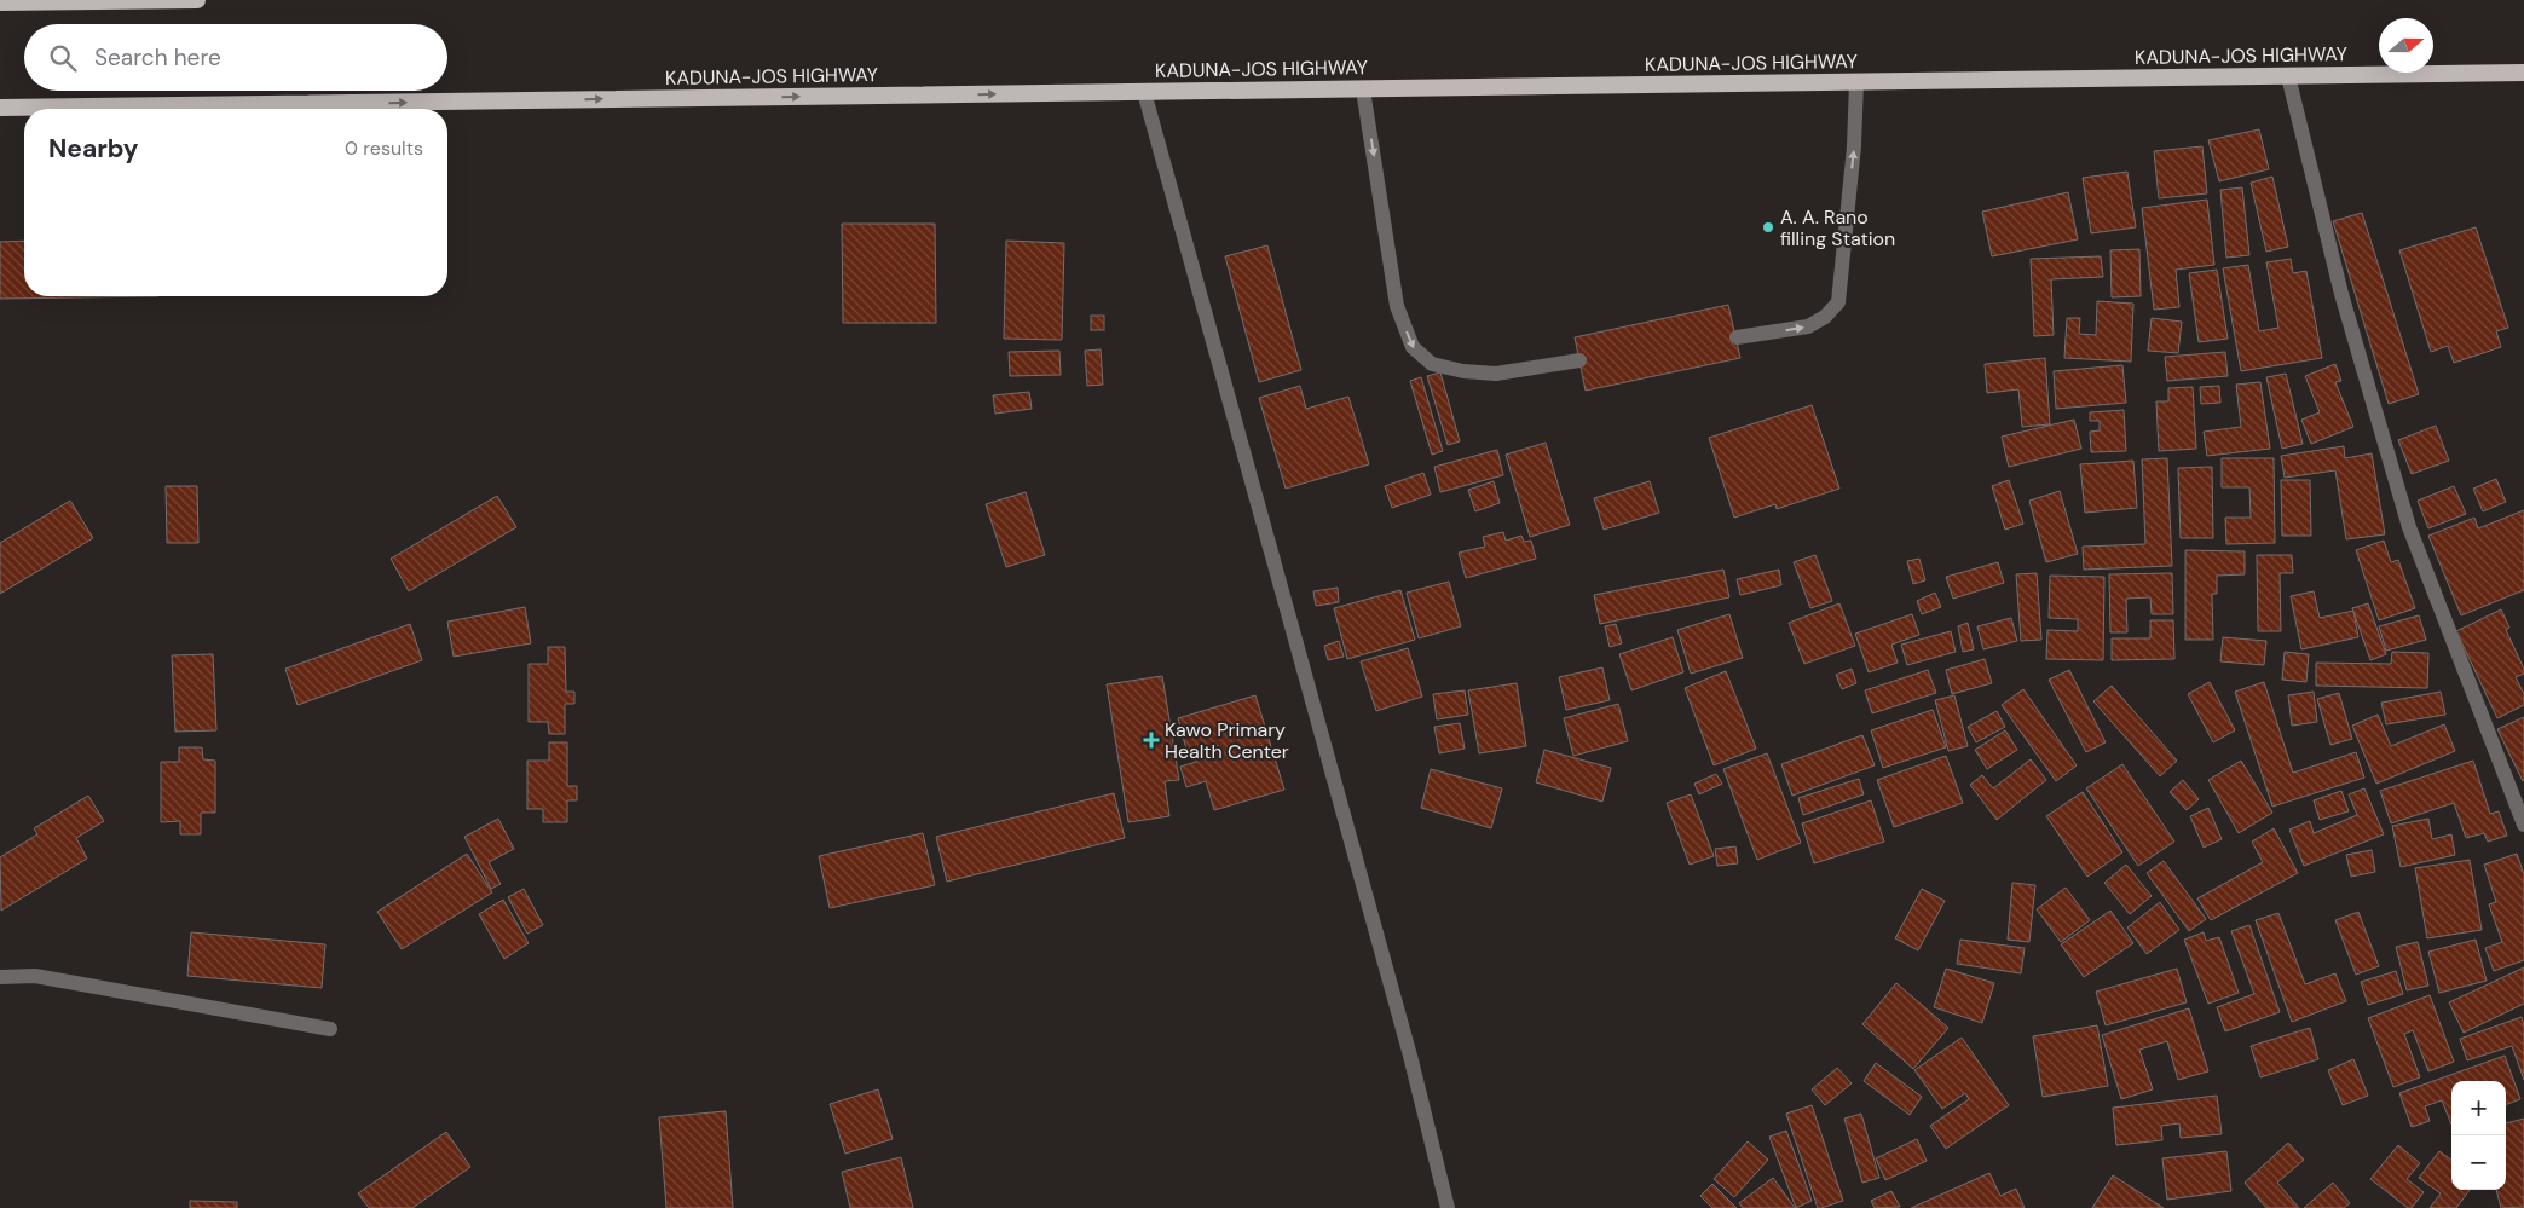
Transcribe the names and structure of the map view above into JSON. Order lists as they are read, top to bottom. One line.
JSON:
{"streets":{"highway":["KADUNA-JOS HIGHWAY"]},"one_way":["KADUNA-JOS HIGHWAY"],"places":{"other":["A. A. Rano filling Station"],"health":["Kawo Primary Health Center"]},"north":"right","page":{"search":"Search here","heading":["Nearby","0 results"],"map_buttons":["+","−"]}}
